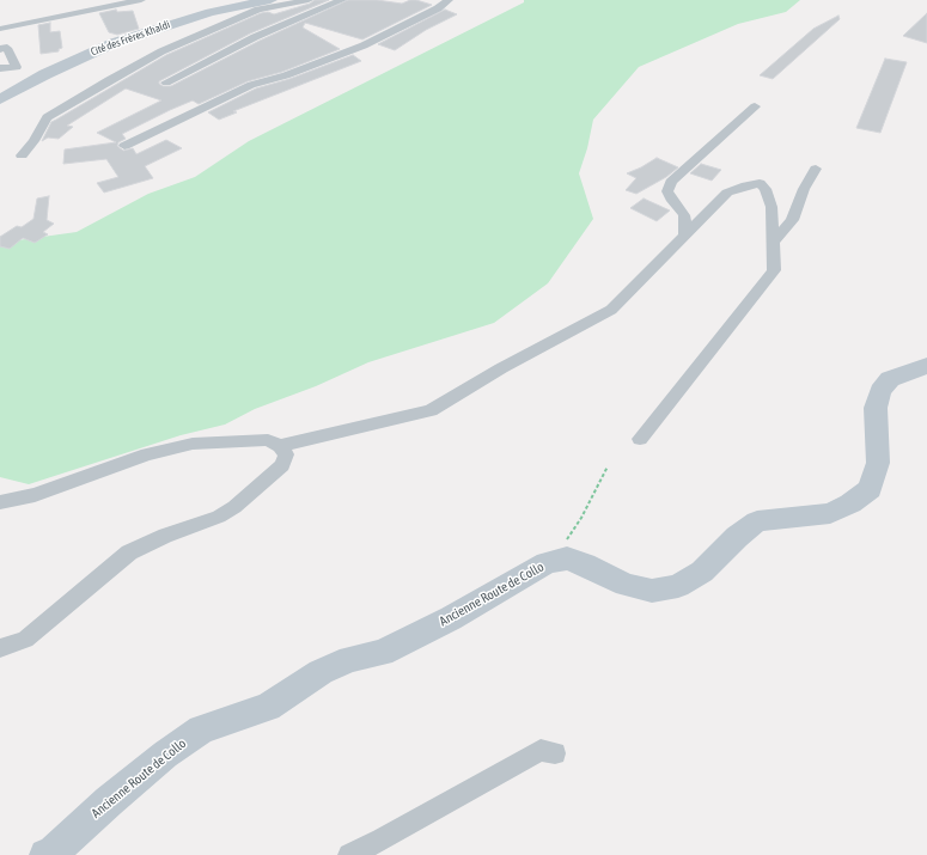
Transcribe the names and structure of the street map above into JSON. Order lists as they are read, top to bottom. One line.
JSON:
{"streets":{"main road":["Cité des Frères Khaldi","Ancienne Route de Collo"]}}
